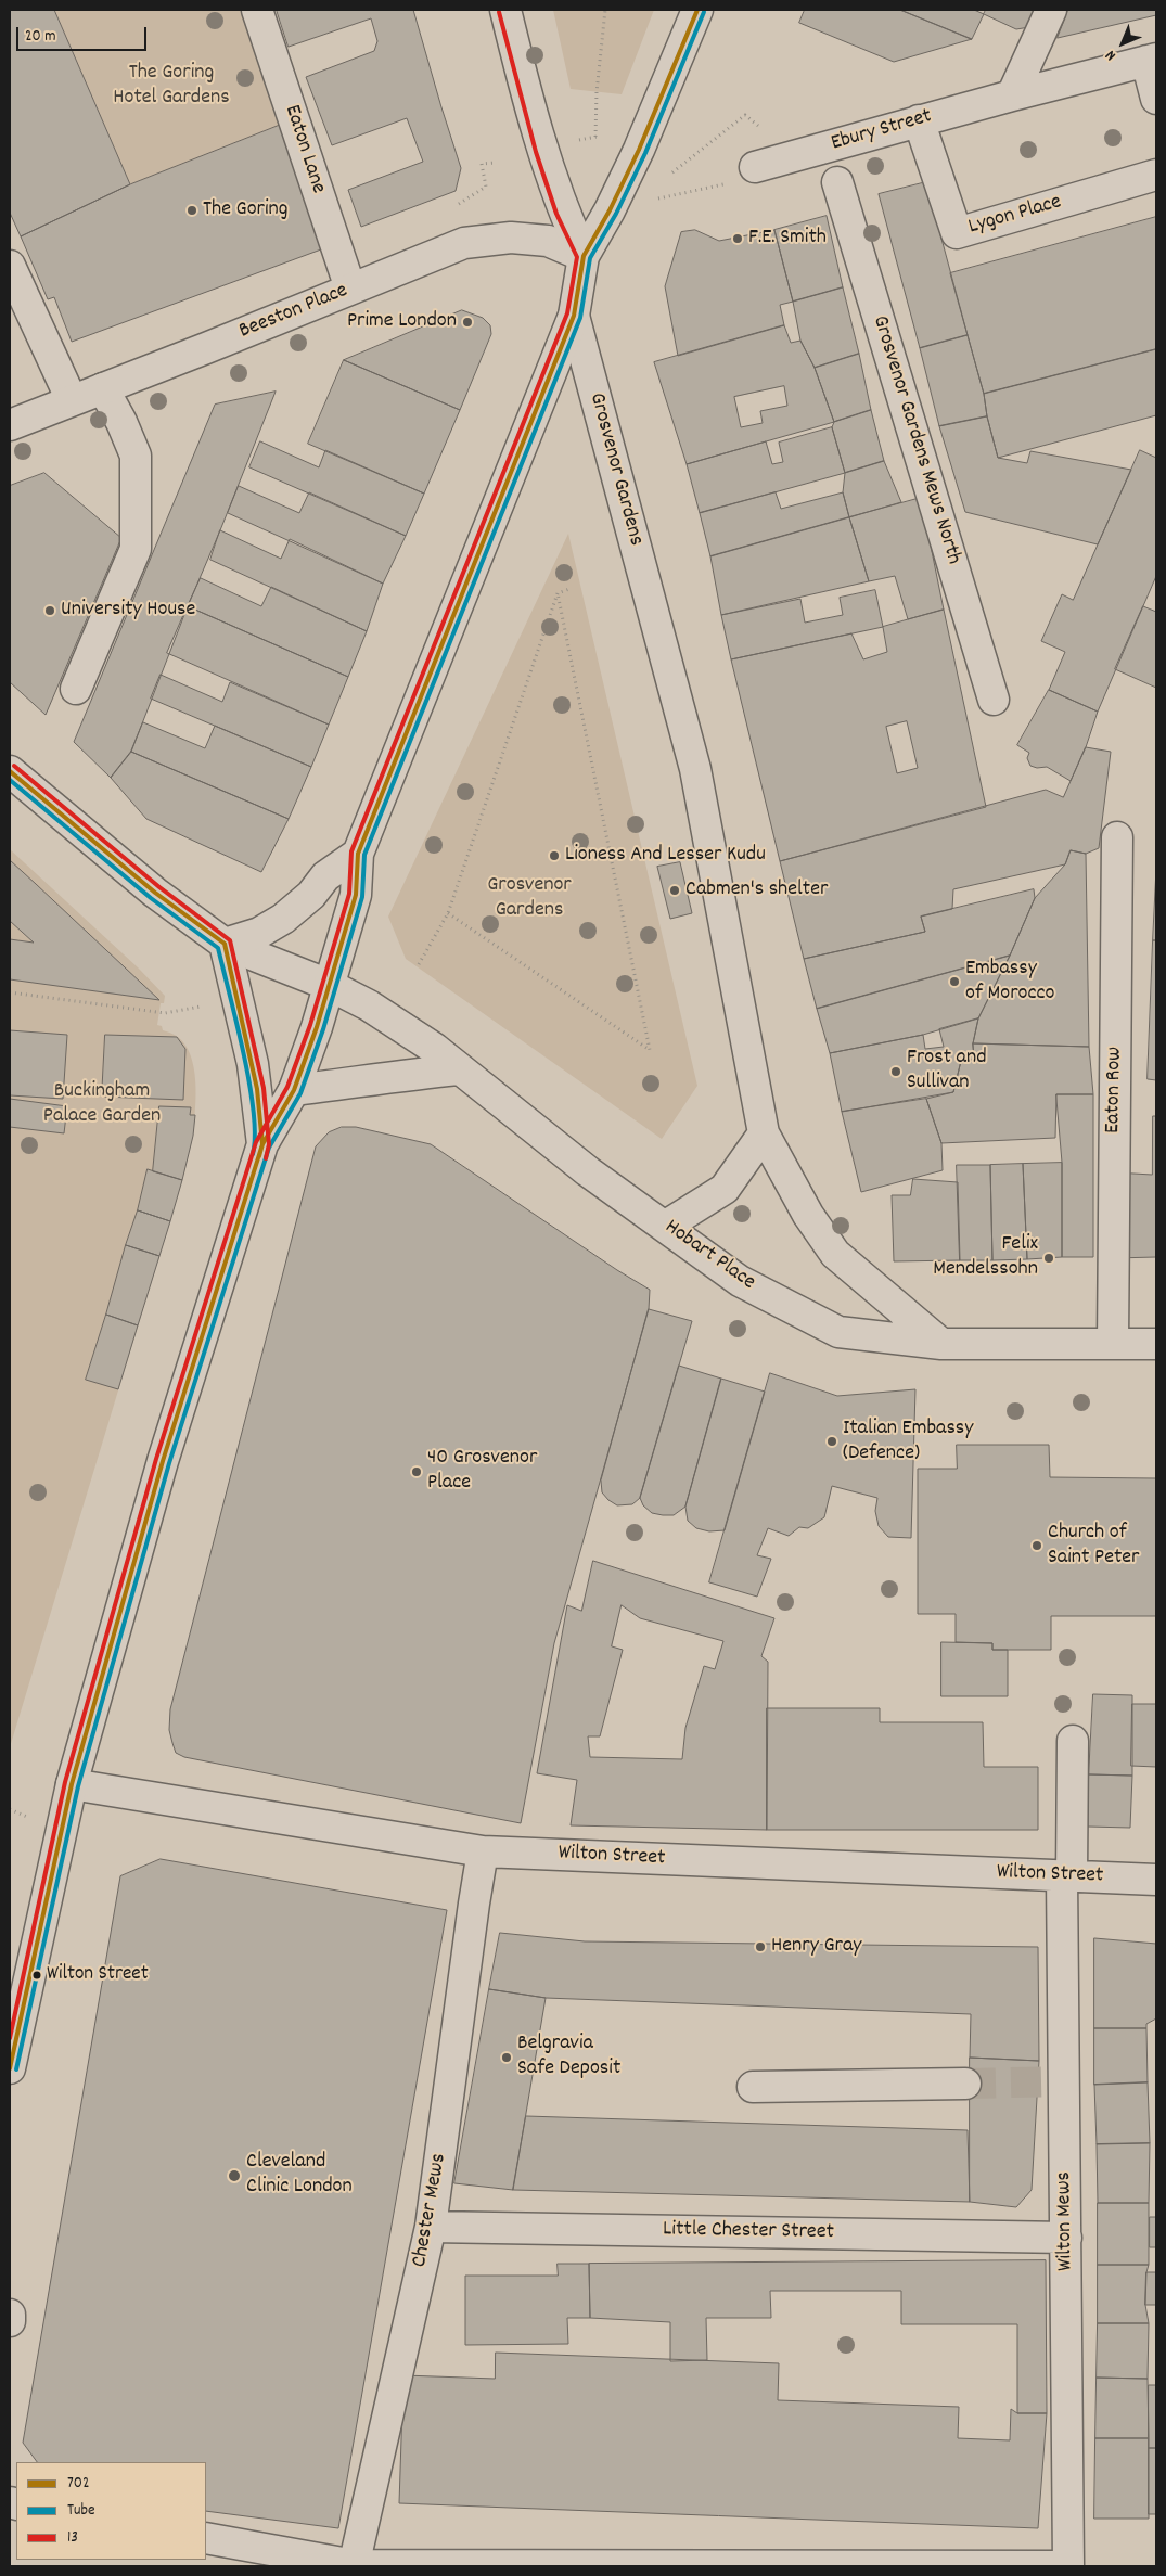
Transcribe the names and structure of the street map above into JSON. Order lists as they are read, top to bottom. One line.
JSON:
{"streets":{"main road":["Ebury Street","Eaton Lane","Lygon Place","Beeston Place","Grosvenor Gardens Mews North","Grosvenor Gardens","Eaton Row","Hobart Place","Wilton Street","Chester Mews","Wilton Mews","Little Chester Street"]},"crossings":[["Ebury Street","Lygon Place"],["Eaton Lane","Beeston Place"],["Beeston Place","Grosvenor Gardens"],["Grosvenor Gardens","Hobart Place"],["Eaton Row","Hobart Place"],["Wilton Street","Chester Mews"],["Wilton Street","Wilton Mews"],["Chester Mews","Little Chester Street"],["Wilton Mews","Little Chester Street"]],"parks":["The Goring Hotel Gardens","Grosvenor Gardens","Buckingham Palace Garden"],"places":["The Goring","F.E. Smith","Prime London","University House","Lioness And Lesser Kudu","Cabmen's shelter","Embassy of Morocco","Frost and Sullivan","Felix Mendelssohn","Italian Embassy (Defence)","40 Grosvenor Place","Church of Saint Peter","Henry Gray","Wilton Street","Belgravia Safe Deposit","Cleveland Clinic London"],"lines":["transit line 702","transit line Tube","transit line 13"],"legend":["702","Tube","13"],"scale_bar":"20 m","north":"bottom left"}
